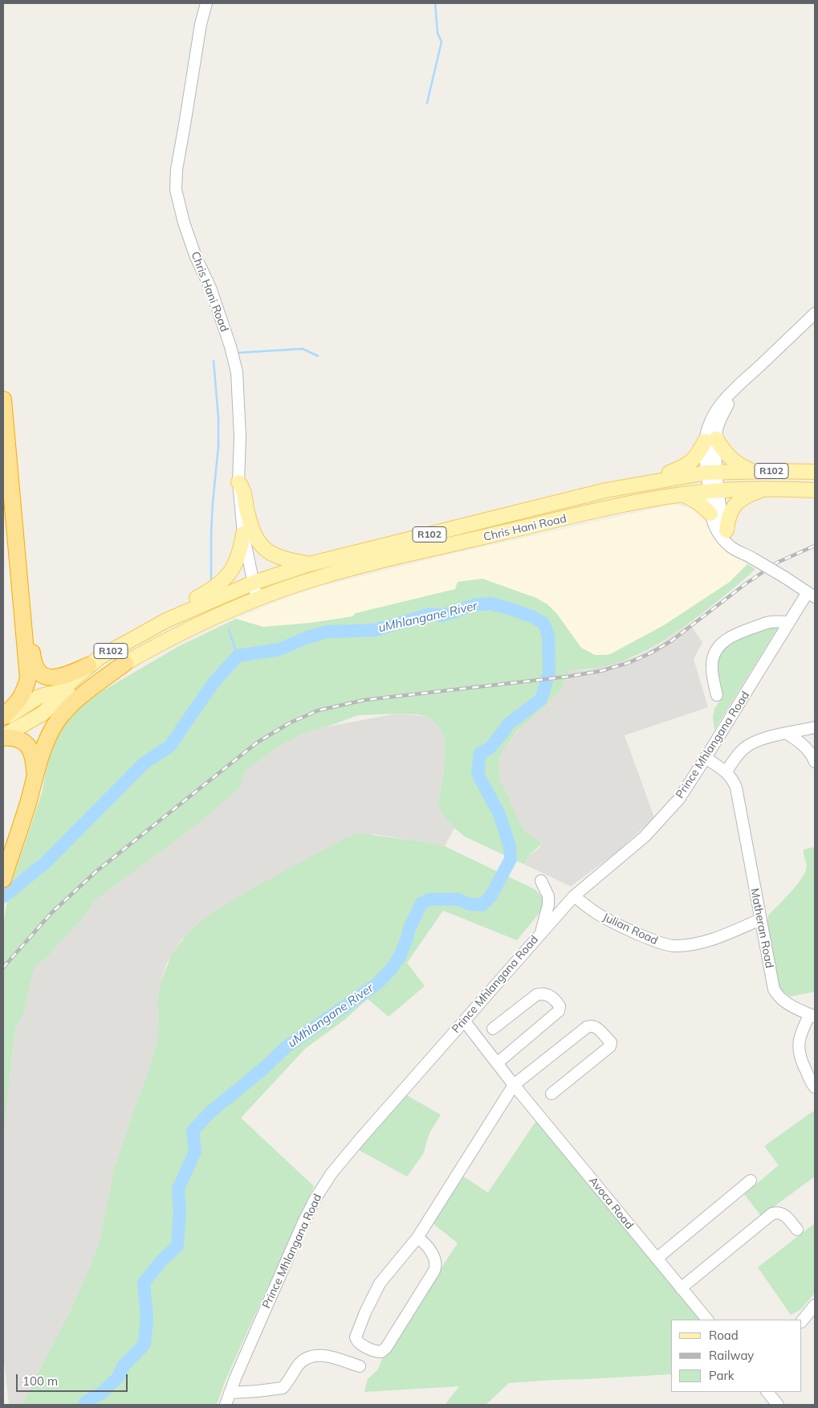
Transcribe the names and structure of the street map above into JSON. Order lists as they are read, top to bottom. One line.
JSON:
{"streets":{"main road":["Chris Hani Road","R102"],"street":["Prince Mhlangana Road","Matheran Road","Julian Road","Avoca Road"]},"crossings":[["Chris Hani Road","R102"],["Prince Mhlangana Road","Matheran Road"],["Prince Mhlangana Road","Julian Road"],["Prince Mhlangana Road","Avoca Road"],["Matheran Road","Julian Road"]],"water":["uMhlangane River"],"legend":["Road","Railway","Park"],"scale_bar":"100 m"}
